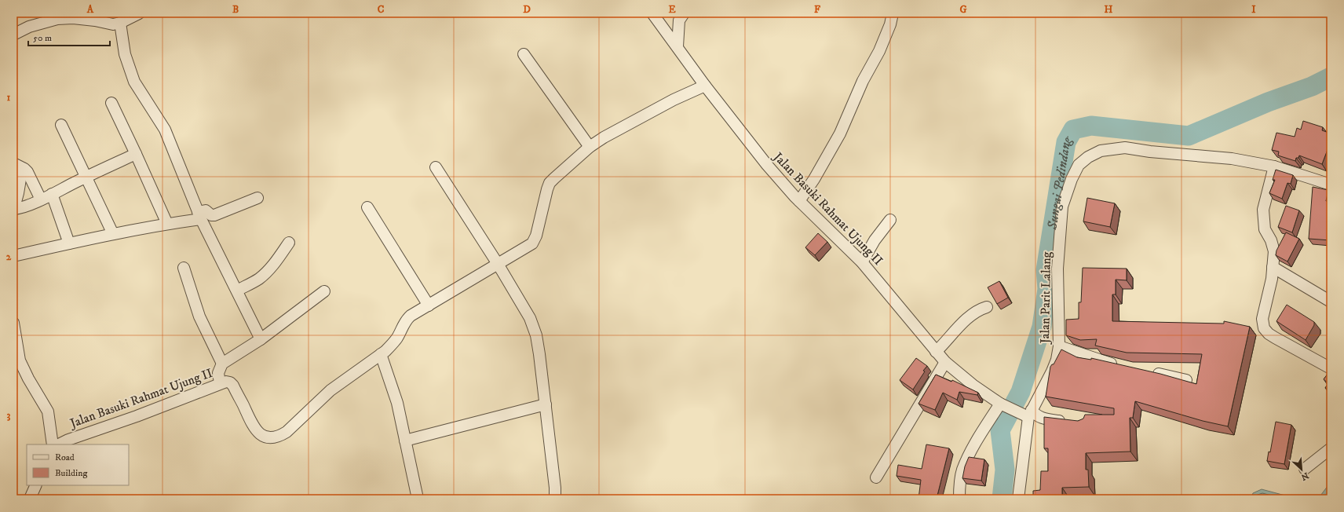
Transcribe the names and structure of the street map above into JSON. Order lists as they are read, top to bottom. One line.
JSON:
{"streets":{"street":["Jalan Basuki Rahmat Ujung II","Jalan Parit Lalang"]},"crossings":[["Jalan Basuki Rahmat Ujung II","Jalan Parit Lalang"]],"water":["Sungai Pedindang"],"legend":["Road","Building"],"scale_bar":"50 m","north":"bottom right","grid":{"columns":["A","B","C","D","E","F","G","H","I"],"rows":["1","2","3"]}}
